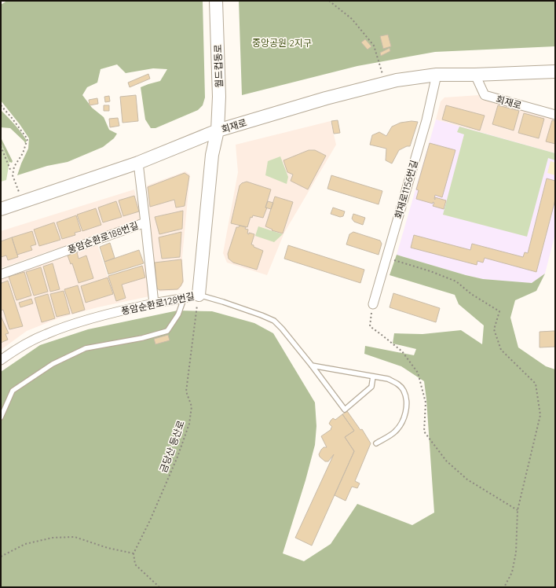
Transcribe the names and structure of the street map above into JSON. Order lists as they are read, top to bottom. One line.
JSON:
{"streets":{"main road":["월드컵동로","회재로","풍암순환로128번길"],"street":["회재로1156번길","풍암순환로188번길"],"path":["금당산 등산로"]},"crossings":[["월드컵동로","회재로"],["월드컵동로","풍암순환로128번길"],["회재로","회재로1156번길"],["회재로","풍암순환로128번길"],["풍암순환로188번길","풍암순환로128번길"],["풍암순환로128번길","금당산 등산로"]],"parks":["중앙공원 2지구"]}
